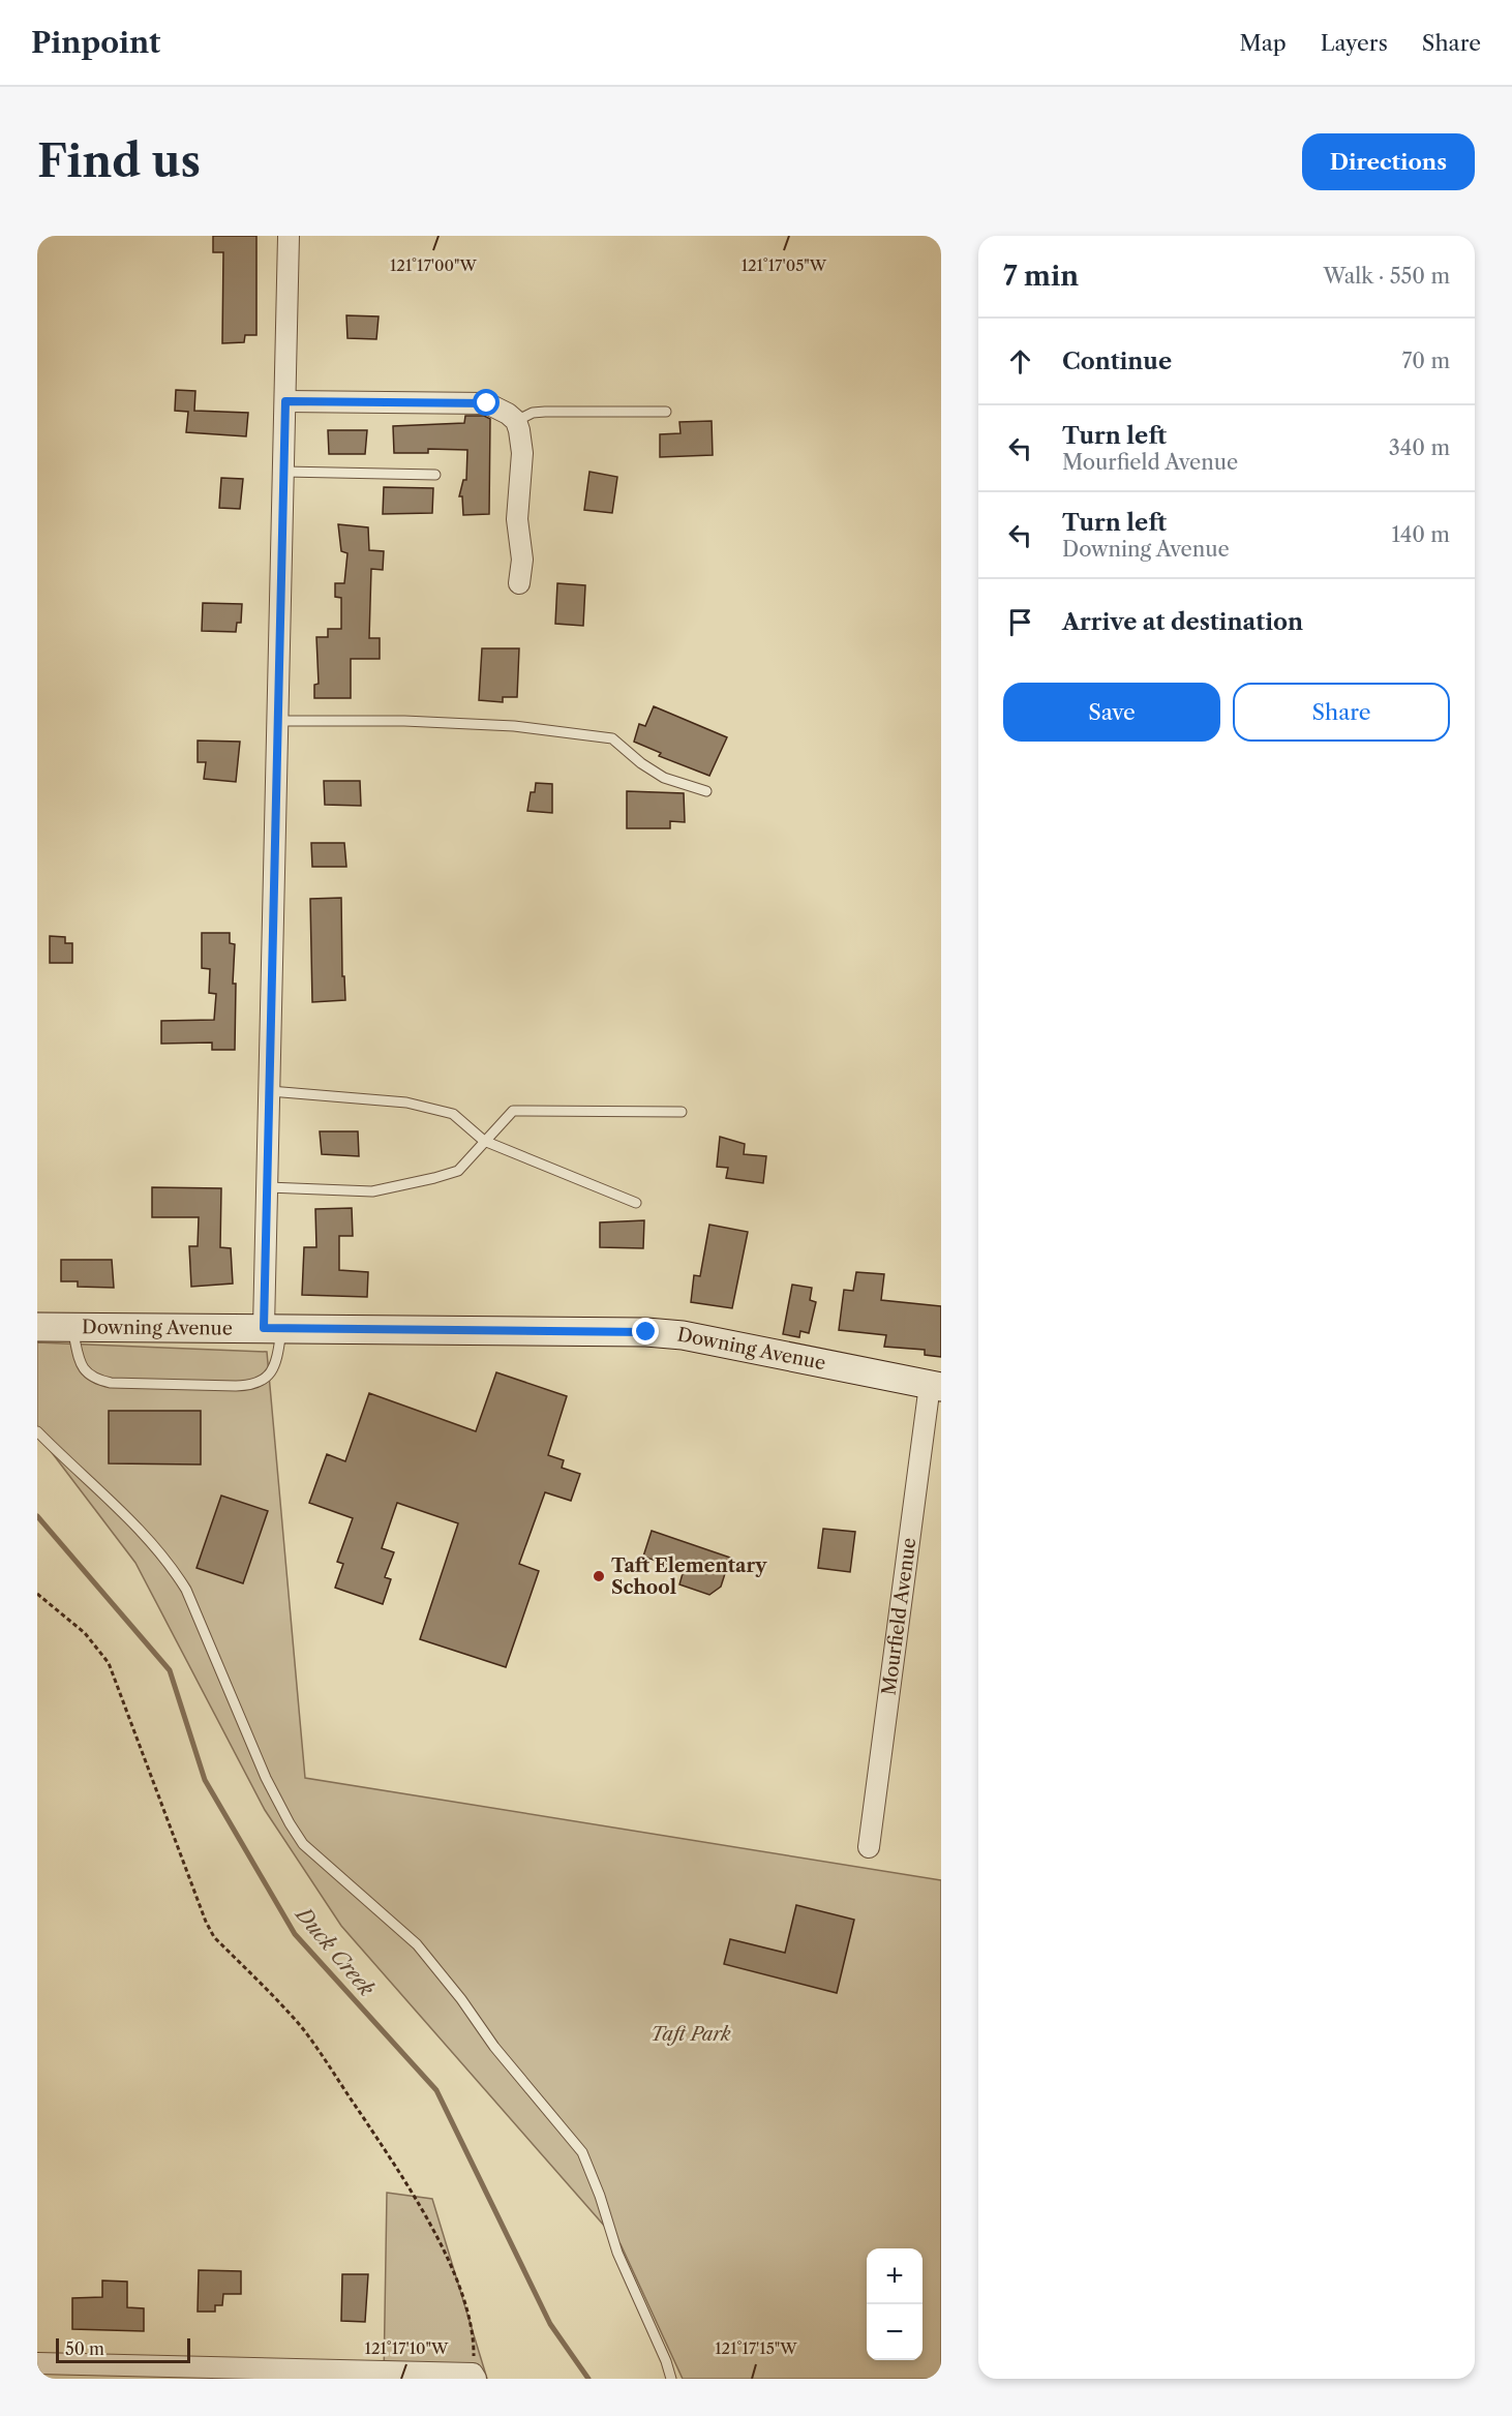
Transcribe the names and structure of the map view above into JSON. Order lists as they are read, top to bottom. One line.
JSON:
{"streets":{"street":["Downing Avenue","Mourfield Avenue"]},"crossings":[["Downing Avenue","Mourfield Avenue"]],"water":["Duck Creek"],"parks":["Taft Park"],"places":["Taft Elementary School"],"scale_bar":"50 m","page":{"header":"Pinpoint","nav":["Map","Layers","Share"],"buttons":["Directions",["Save","Share"]],"title":"Find us","heading":["7 min","Walk · 550 m"],"list":[["Continue","70 m"],["Turn left","Mourfield Avenue","340 m"],["Turn left","Downing Avenue","140 m"],"Arrive at destination"],"map_buttons":["+","−"],"scale":"50 m"},"coordinates":["121°17'05\"W","121°17'00\"W","121°17'10\"W","121°17'15\"W"]}
